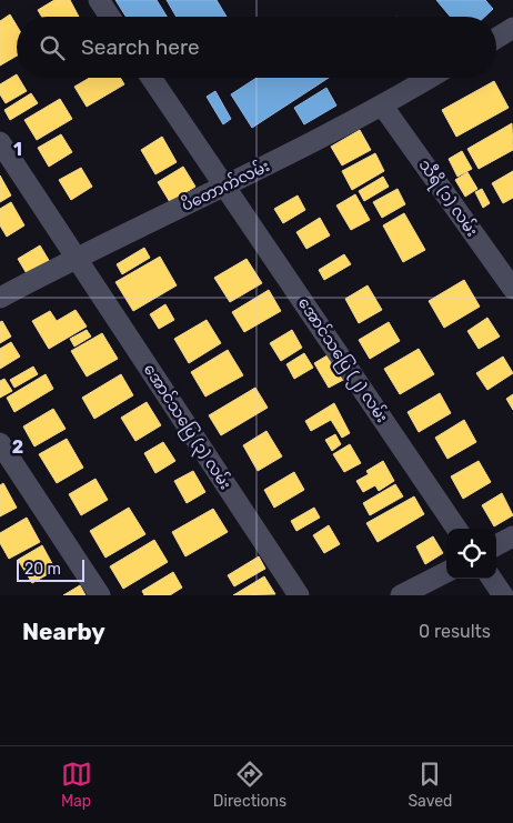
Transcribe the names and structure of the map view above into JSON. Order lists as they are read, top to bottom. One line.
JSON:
{"streets":{"street":["ပိတောက်လမ်း","သီရိ (၁) လမ်း","အောင်သပြေ (၂) လမ်း","အောင်သပြေ (၃) လမ်း"]},"crossings":[["ပိတောက်လမ်း","သီရိ (၁) လမ်း"],["ပိတောက်လမ်း","အောင်သပြေ (၂) လမ်း"],["ပိတောက်လမ်း","အောင်သပြေ (၃) လမ်း"]],"scale_bar":"20 m","page":{"search":"Search here","scale":"20 m","heading":["Nearby","0 results"],"nav":["Map","Directions","Saved"]},"grid":{"rows":["1","2"]}}
